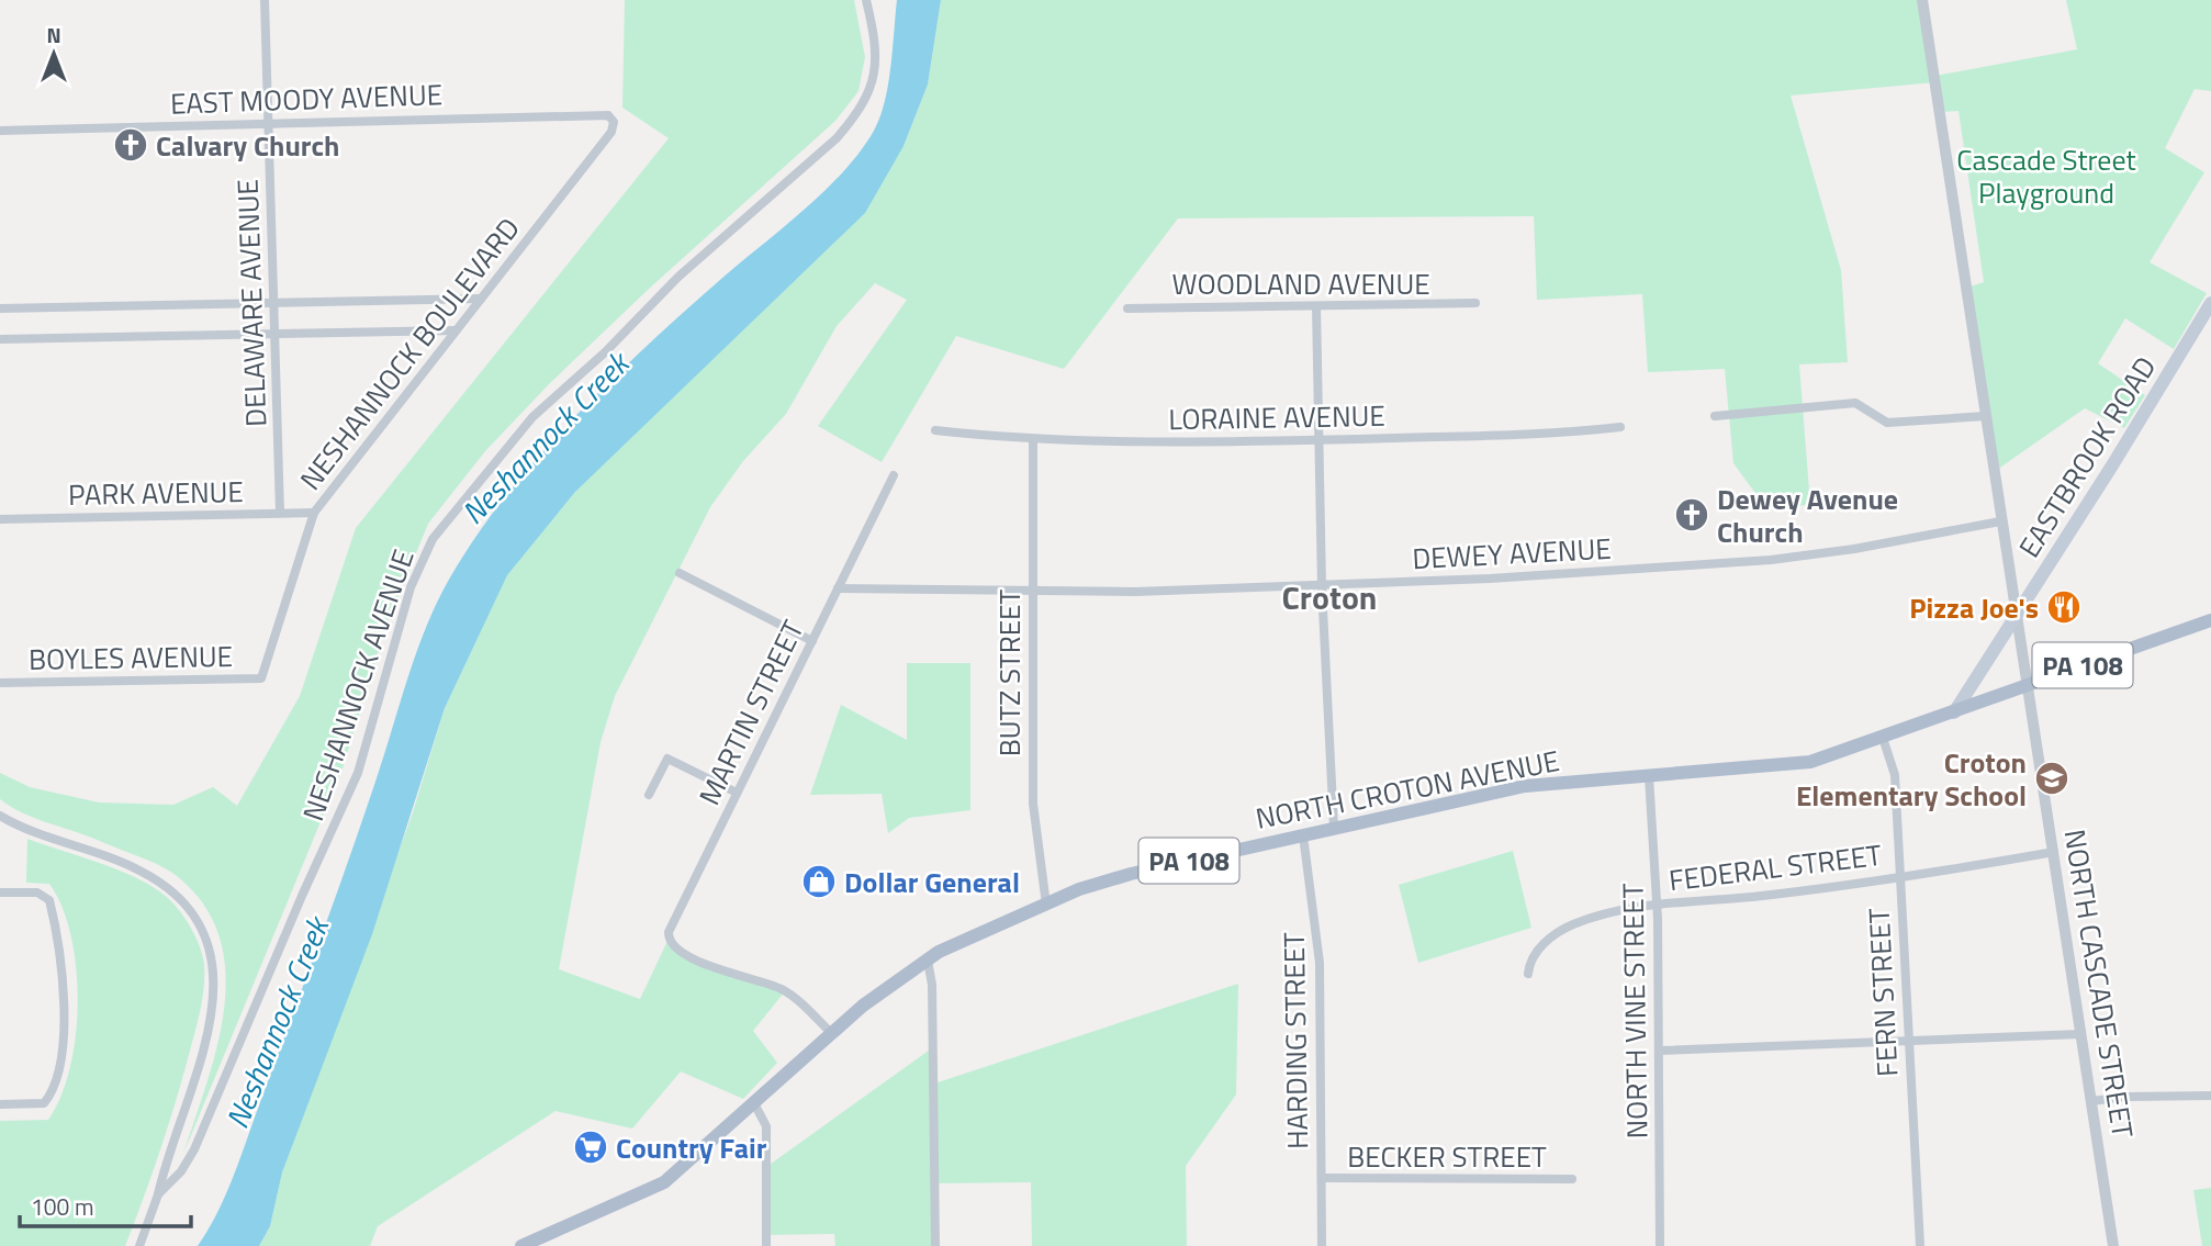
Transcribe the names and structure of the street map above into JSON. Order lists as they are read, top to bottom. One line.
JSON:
{"streets":{"main road":["EASTBROOK ROAD","PA 108","NORTH CROTON AVENUE"],"street":["EAST MOODY AVENUE","WOODLAND AVENUE","DELAWARE AVENUE","NESHANNOCK BOULEVARD","LORAINE AVENUE","PARK AVENUE","DEWEY AVENUE","BOYLES AVENUE","BUTZ STREET","NESHANNOCK AVENUE","MARTIN STREET","FEDERAL STREET","NORTH CASCADE STREET","FERN STREET","NORTH VINE STREET","HARDING STREET","BECKER STREET"]},"crossings":[["EAST MOODY AVENUE","DELAWARE AVENUE"],["EAST MOODY AVENUE","NESHANNOCK BOULEVARD"],["DELAWARE AVENUE","PARK AVENUE"],["NESHANNOCK BOULEVARD","PARK AVENUE"],["NESHANNOCK BOULEVARD","BOYLES AVENUE"],["LORAINE AVENUE","BUTZ STREET"],["EASTBROOK ROAD","NORTH CROTON AVENUE"],["EASTBROOK ROAD","NORTH CASCADE STREET"],["DEWEY AVENUE","BUTZ STREET"],["DEWEY AVENUE","MARTIN STREET"],["DEWEY AVENUE","NORTH CASCADE STREET"],["BUTZ STREET","NORTH CROTON AVENUE"],["MARTIN STREET","NORTH CROTON AVENUE"],["NORTH CROTON AVENUE","NORTH CASCADE STREET"],["NORTH CROTON AVENUE","FERN STREET"],["NORTH CROTON AVENUE","NORTH VINE STREET"],["NORTH CROTON AVENUE","HARDING STREET"],["FEDERAL STREET","NORTH CASCADE STREET"],["FEDERAL STREET","FERN STREET"],["FEDERAL STREET","NORTH VINE STREET"],["HARDING STREET","BECKER STREET"]],"districts":["Croton"],"water":["Neshannock Creek"],"parks":["Cascade Street Playground"],"places":{"church":["Calvary Church","Dewey Avenue Church"],"restaurant":["Pizza Joe's"],"school or university":["Croton Elementary School"],"shop":["Dollar General"],"supermarket":["Country Fair"]},"scale_bar":"100 m","north":"top"}
